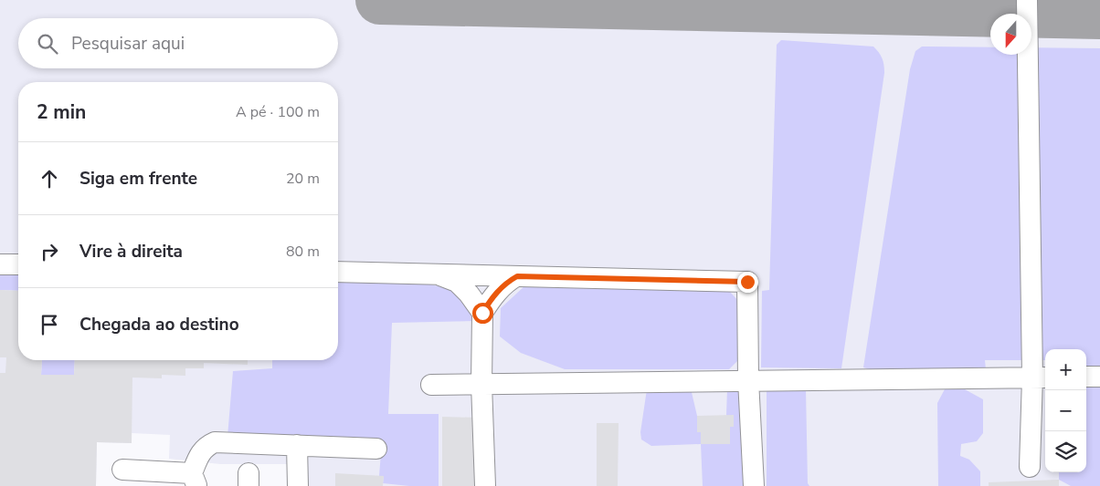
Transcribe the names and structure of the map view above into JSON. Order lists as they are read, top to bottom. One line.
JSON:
{"north":"bottom","page":{"search":"Pesquisar aqui","heading":["2 min","A pé · 100 m"],"list":[["Siga em frente","20 m"],["Vire à direita","80 m"],"Chegada ao destino"],"map_buttons":["+","−"]}}
